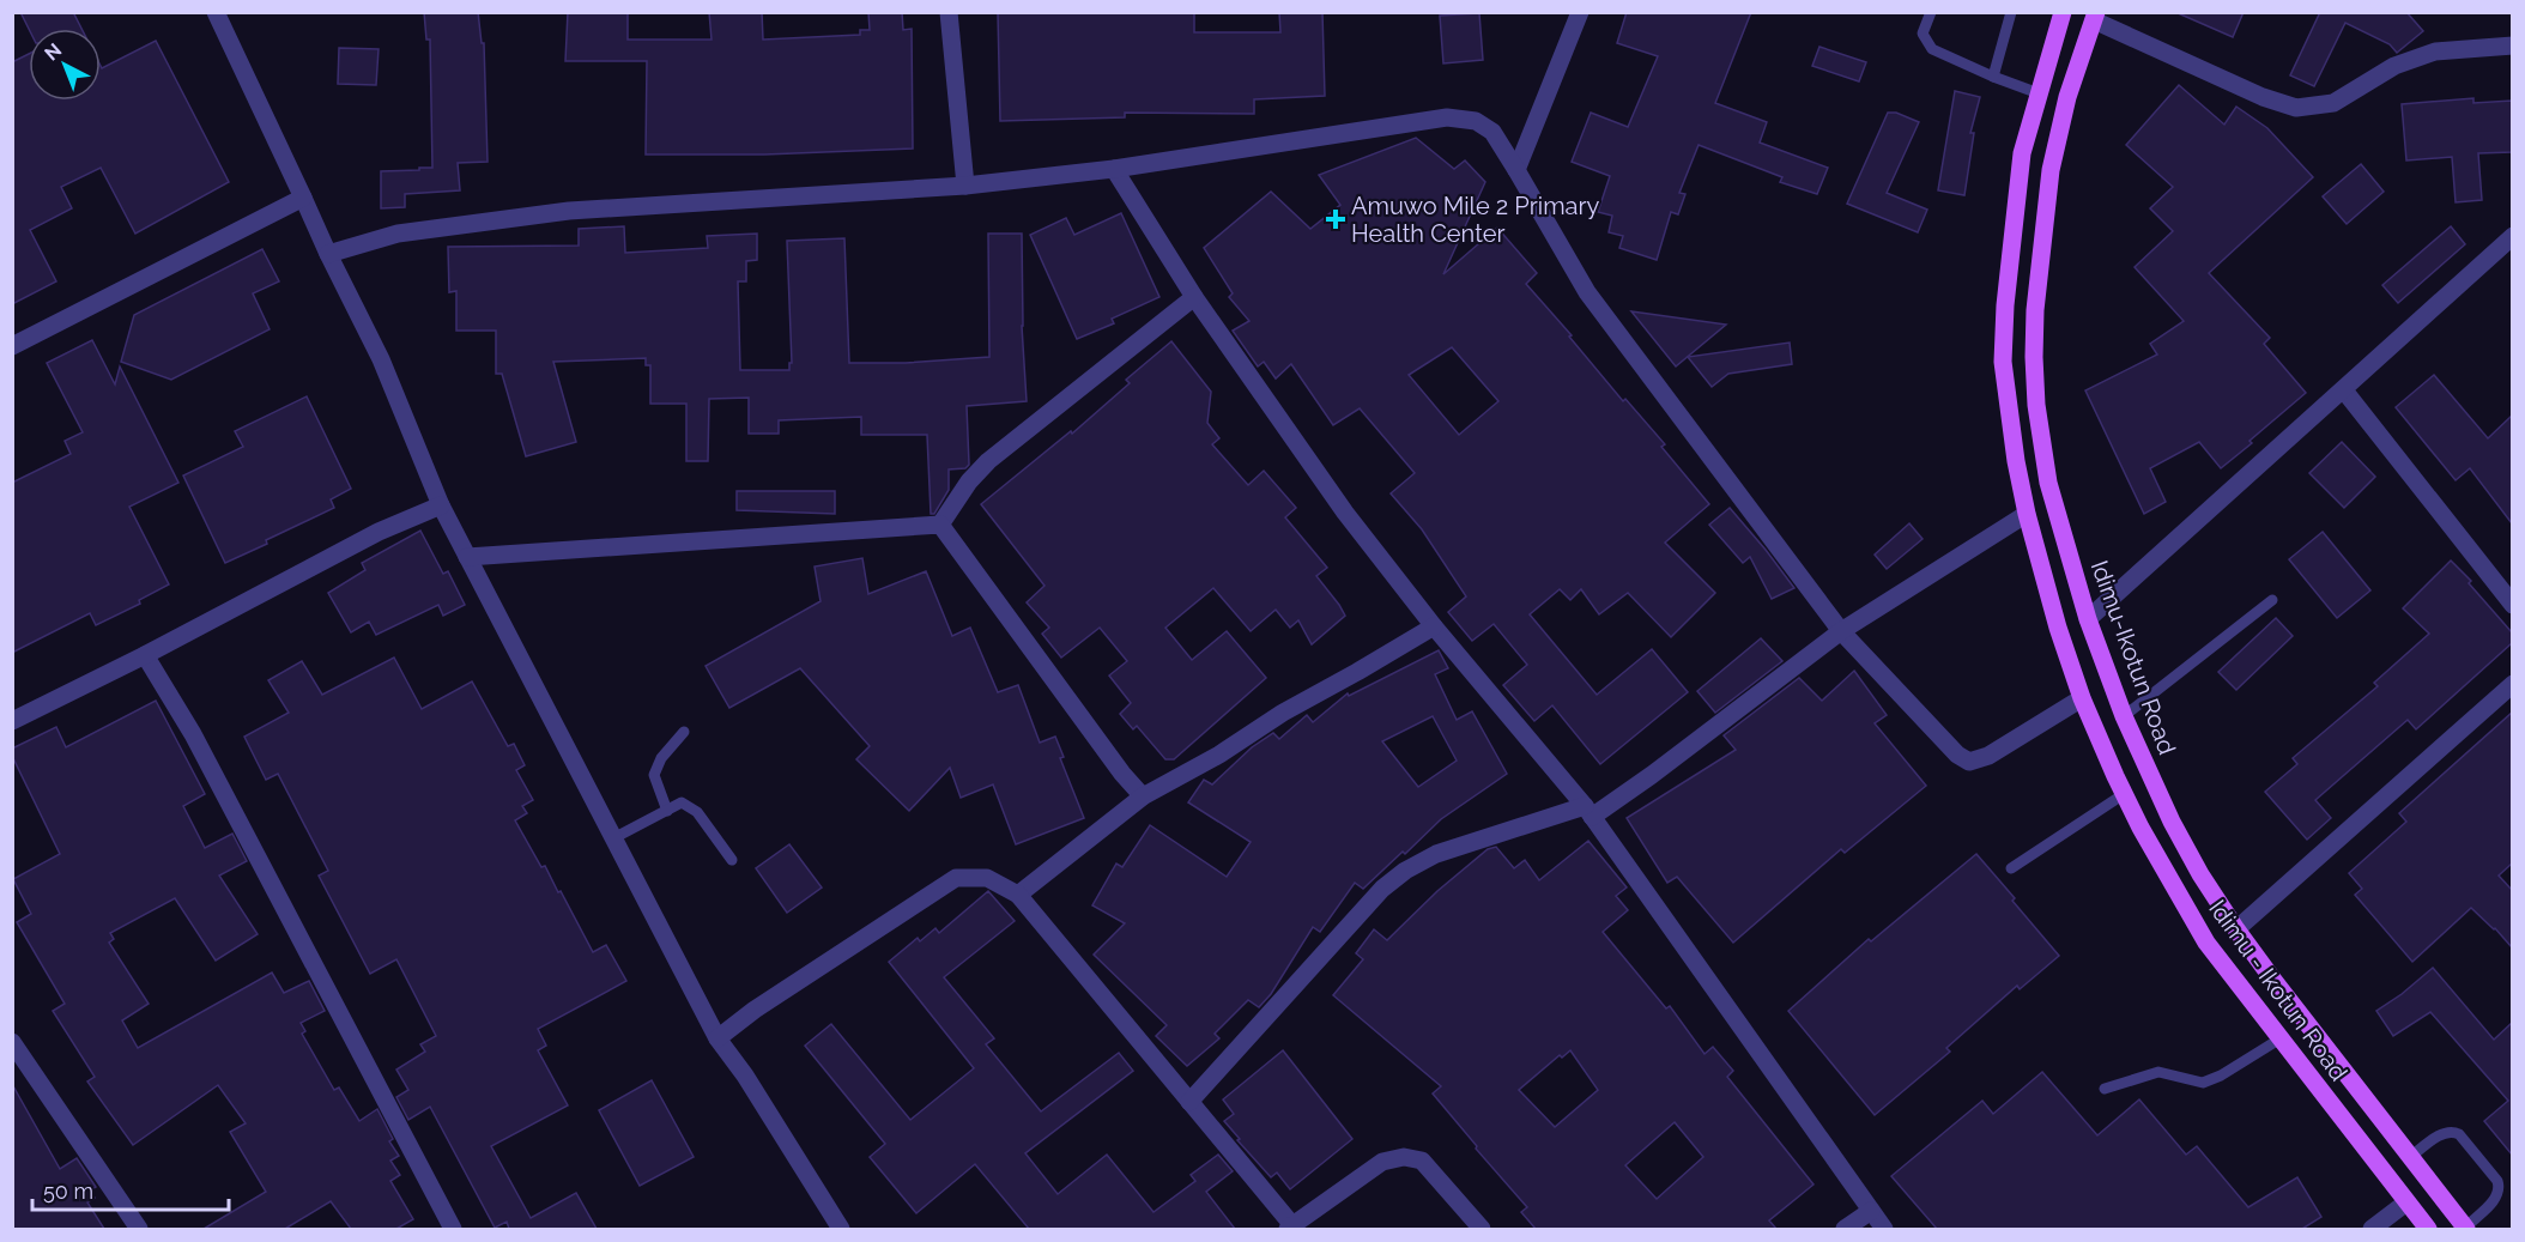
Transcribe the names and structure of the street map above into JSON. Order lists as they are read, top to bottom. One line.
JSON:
{"streets":{"main road":["Idimu-Ikotun Road","Idimu - Ikotun Road"]},"places":{"health":["Amuwo Mile 2 Primary Health Center"]},"scale_bar":"50 m","north":"top left"}
